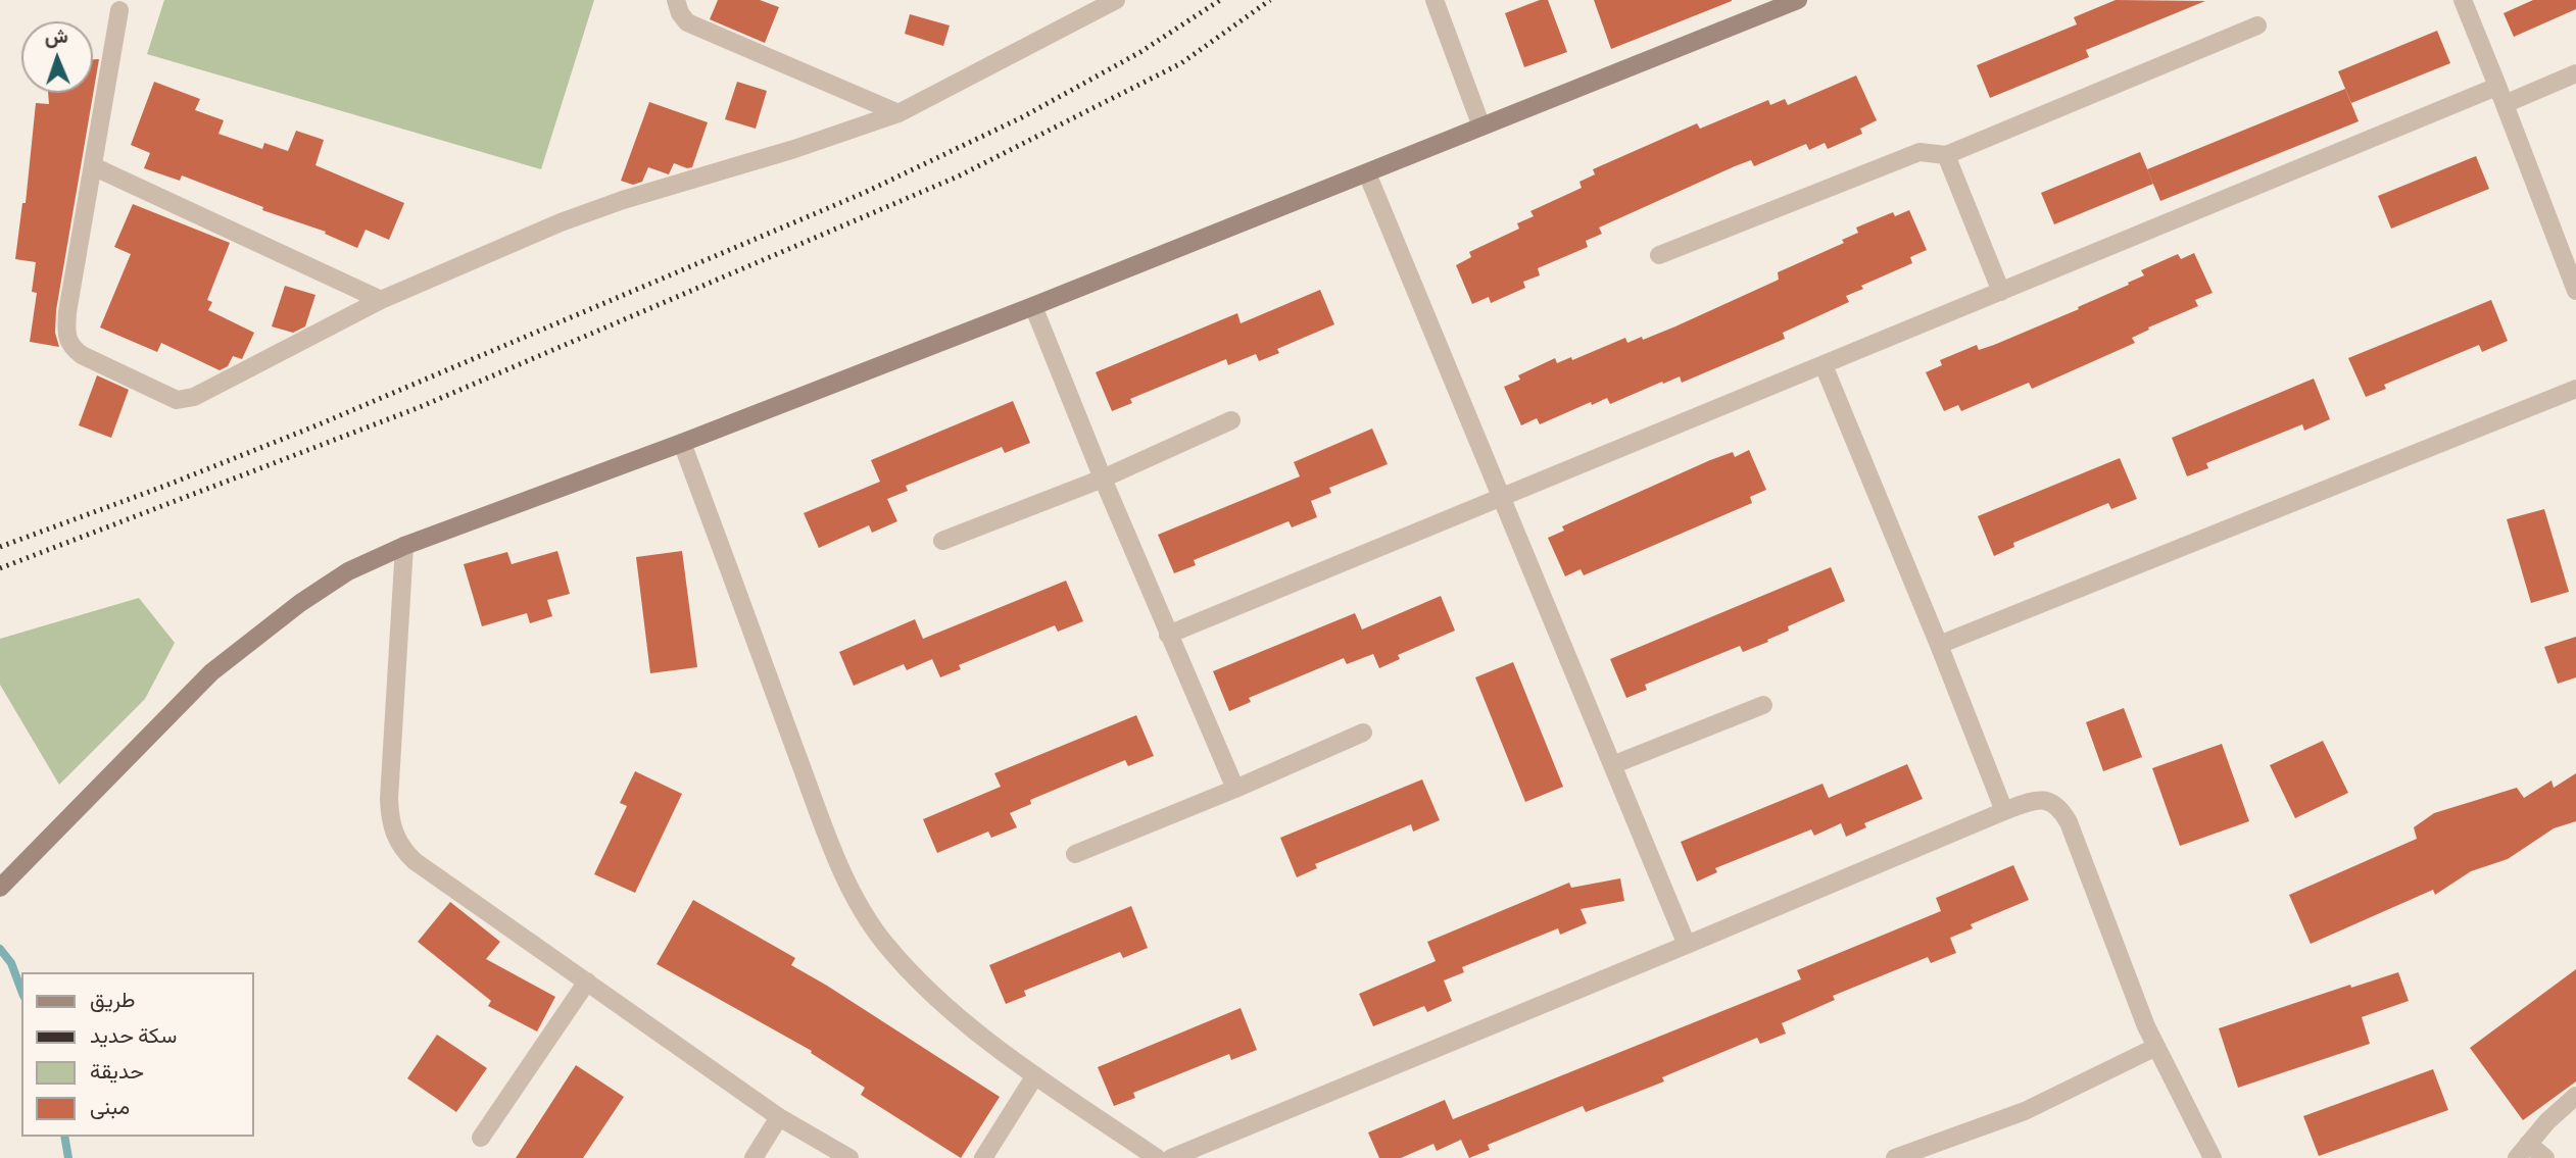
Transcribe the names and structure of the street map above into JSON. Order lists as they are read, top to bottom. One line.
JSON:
{"legend":["طريق","سكة حديد","حديقة","مبنى"],"north":"top"}
